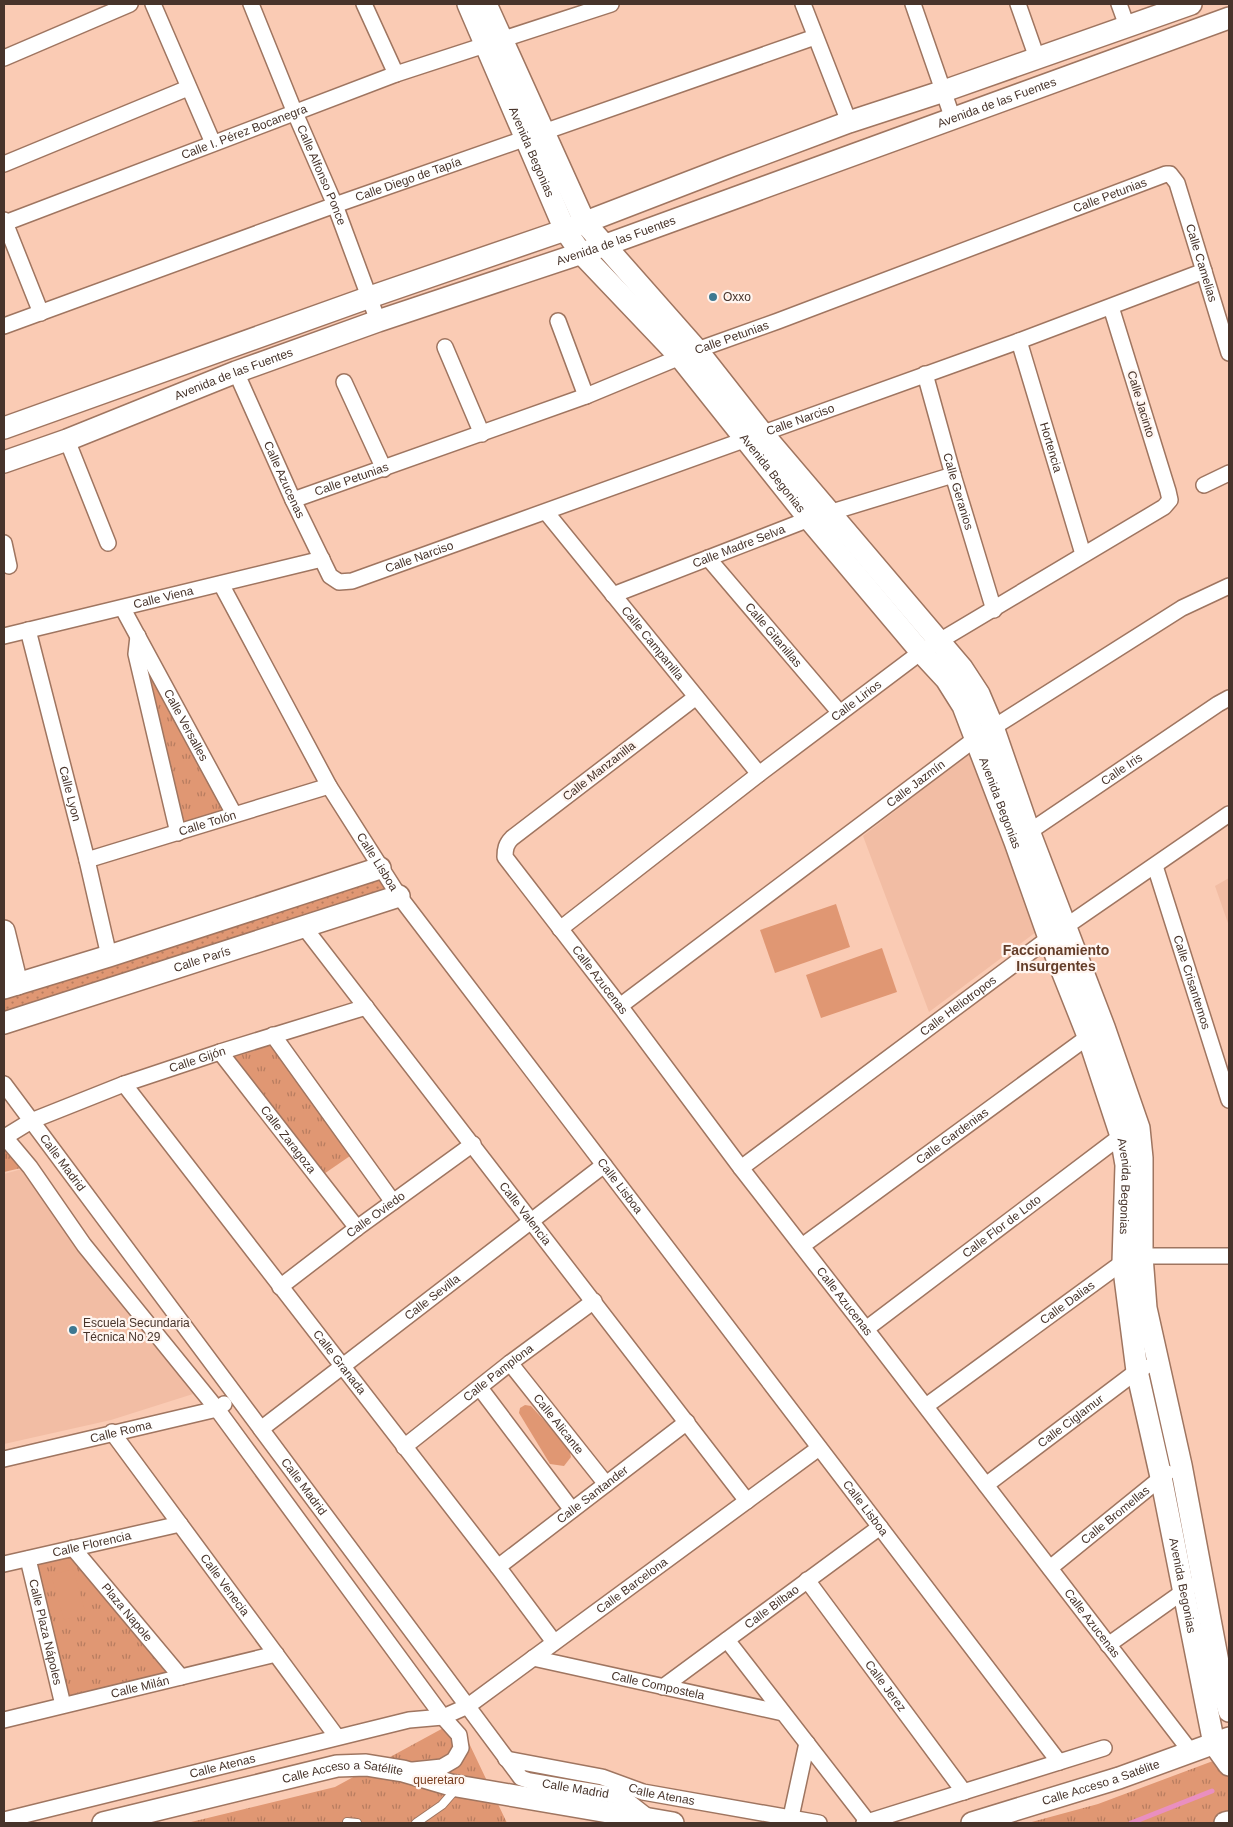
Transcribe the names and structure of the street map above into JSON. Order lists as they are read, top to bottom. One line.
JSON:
{"streets":{"street":["Avenida de las Fuentes","Calle I. Pérez Bocanegra","Avenida Begonias","Calle Alfonso Ponce","Calle Diego de Tapía","Calle Petunias","Calle Camelias","Calle Jacinto","Calle Narciso","Hortencia","Calle Azucenas","Calle Geranios","Calle Madre Selva","Calle Viena","Calle Gitanillas","Calle Campanilla","Calle Lirios","Calle Versalles","Calle Iris","Calle Manzanilla","Calle Jazmín","Calle Lyon","Calle Tolón","Calle Lisboa","Calle París","Calle Crisantemos","Calle Heliotropos","Calle Gijón","Calle Gardenias","Calle Zaragoza","Calle Madrid","Calle Valencia","Calle Oviedo","Calle Flor de Loto","Calle Sevilla","Calle Dalias","Calle Granada","Calle Pamplona","Calle Ciglamur","Calle Alicante","Calle Roma","Calle Santander","Calle Bromellas","Calle Florencia","Calle Venecia","Calle Barcelona","Calle Bilbao","Plaza Napole","Calle Plaza Nápoles","Calle Compostela","Calle Jerez","Calle Milán","Calle Atenas","Calle Acceso a Satélite"]},"crossings":[["Avenida de las Fuentes","Avenida Begonias"],["Avenida de las Fuentes","Calle Alfonso Ponce"],["Avenida de las Fuentes","Calle Azucenas"],["Calle I. Pérez Bocanegra","Avenida Begonias"],["Calle I. Pérez Bocanegra","Calle Alfonso Ponce"],["Avenida Begonias","Calle Diego de Tapía"],["Avenida Begonias","Calle Petunias"],["Avenida Begonias","Calle Narciso"],["Avenida Begonias","Calle Madre Selva"],["Avenida Begonias","Calle Lirios"],["Avenida Begonias","Calle Iris"],["Avenida Begonias","Calle Jazmín"],["Avenida Begonias","Calle Heliotropos"],["Avenida Begonias","Calle Gardenias"],["Avenida Begonias","Calle Flor de Loto"],["Avenida Begonias","Calle Dalias"],["Avenida Begonias","Calle Ciglamur"],["Avenida Begonias","Calle Bromellas"],["Avenida Begonias","Calle Acceso a Satélite"],["Calle Alfonso Ponce","Calle Diego de Tapía"],["Calle Petunias","Calle Camelias"],["Calle Petunias","Calle Azucenas"],["Calle Camelias","Calle Narciso"],["Calle Jacinto","Calle Narciso"],["Calle Jacinto","Calle Lirios"],["Calle Narciso","Hortencia"],["Calle Narciso","Calle Azucenas"],["Calle Narciso","Calle Geranios"],["Calle Narciso","Calle Campanilla"],["Hortencia","Calle Lirios"],["Calle Azucenas","Calle Viena"],["Calle Azucenas","Calle Lirios"],["Calle Azucenas","Calle Manzanilla"],["Calle Azucenas","Calle Jazmín"],["Calle Azucenas","Calle Heliotropos"],["Calle Azucenas","Calle Gardenias"],["Calle Azucenas","Calle Flor de Loto"],["Calle Azucenas","Calle Dalias"],["Calle Azucenas","Calle Ciglamur"],["Calle Azucenas","Calle Bromellas"],["Calle Azucenas","Calle Acceso a Satélite"],["Calle Geranios","Calle Madre Selva"],["Calle Geranios","Calle Lirios"],["Calle Madre Selva","Calle Gitanillas"],["Calle Madre Selva","Calle Campanilla"],["Calle Viena","Calle Versalles"],["Calle Viena","Calle Lyon"],["Calle Viena","Calle Lisboa"],["Calle Gitanillas","Calle Lirios"],["Calle Campanilla","Calle Lirios"],["Calle Campanilla","Calle Manzanilla"],["Calle Versalles","Calle Tolón"],["Calle Lyon","Calle Tolón"],["Calle Tolón","Calle Lisboa"],["Calle Lisboa","Calle París"],["Calle Lisboa","Calle Sevilla"],["Calle Lisboa","Calle Barcelona"],["Calle Lisboa","Calle Bilbao"],["Calle París","Calle Valencia"],["Calle Crisantemos","Calle Heliotropos"],["Calle Gijón","Calle Zaragoza"],["Calle Gijón","Calle Madrid"],["Calle Gijón","Calle Valencia"],["Calle Gijón","Calle Granada"],["Calle Zaragoza","Calle Oviedo"],["Calle Madrid","Calle Sevilla"],["Calle Madrid","Calle Roma"],["Calle Madrid","Calle Barcelona"],["Calle Madrid","Calle Atenas"],["Calle Madrid","Calle Acceso a Satélite"],["Calle Valencia","Calle Oviedo"],["Calle Valencia","Calle Sevilla"],["Calle Valencia","Calle Pamplona"],["Calle Valencia","Calle Santander"],["Calle Valencia","Calle Barcelona"],["Calle Oviedo","Calle Granada"],["Calle Sevilla","Calle Granada"],["Calle Granada","Calle Pamplona"],["Calle Granada","Calle Santander"],["Calle Granada","Calle Barcelona"],["Calle Pamplona","Calle Alicante"],["Calle Alicante","Calle Santander"],["Calle Roma","Calle Venecia"],["Calle Florencia","Calle Venecia"],["Calle Florencia","Plaza Napole"],["Calle Florencia","Calle Plaza Nápoles"],["Calle Venecia","Calle Milán"],["Calle Venecia","Calle Atenas"],["Calle Barcelona","Calle Compostela"],["Calle Barcelona","Calle Atenas"],["Calle Bilbao","Calle Compostela"],["Calle Bilbao","Calle Jerez"],["Plaza Napole","Calle Milán"],["Calle Plaza Nápoles","Calle Milán"]],"districts":["Faccionamiento Insurgentes"],"parks":["queretaro"],"places":["Oxxo","Escuela Secundaria Técnica No 29"]}
